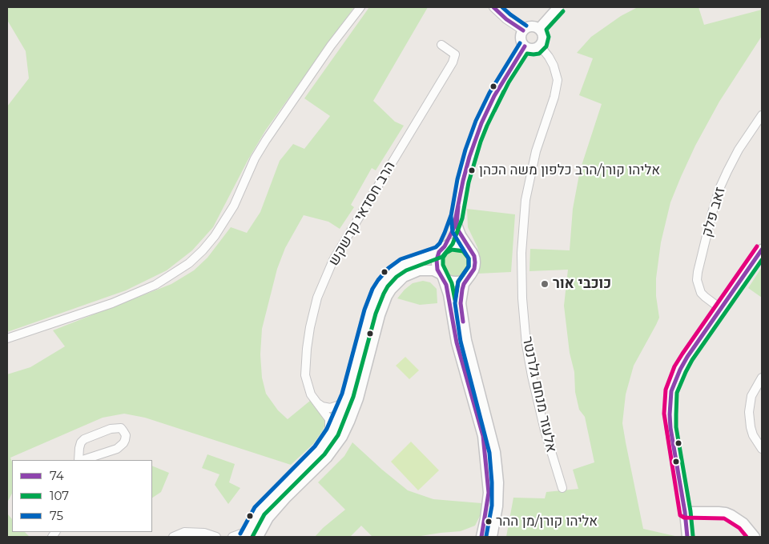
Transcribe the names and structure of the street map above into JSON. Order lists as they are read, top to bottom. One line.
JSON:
{"streets":{"street":["זאב פלק","הרב חסדאי קרשקש","אלעזר מנחם גלרנטר"]},"places":["אליהו קורן/הרב כלפון משה הכהן","כוכבי אור","אליהו קורן/מן ההר"],"lines":["transit line 74","transit line 75","transit line 107"],"legend":["74","107","75"]}
